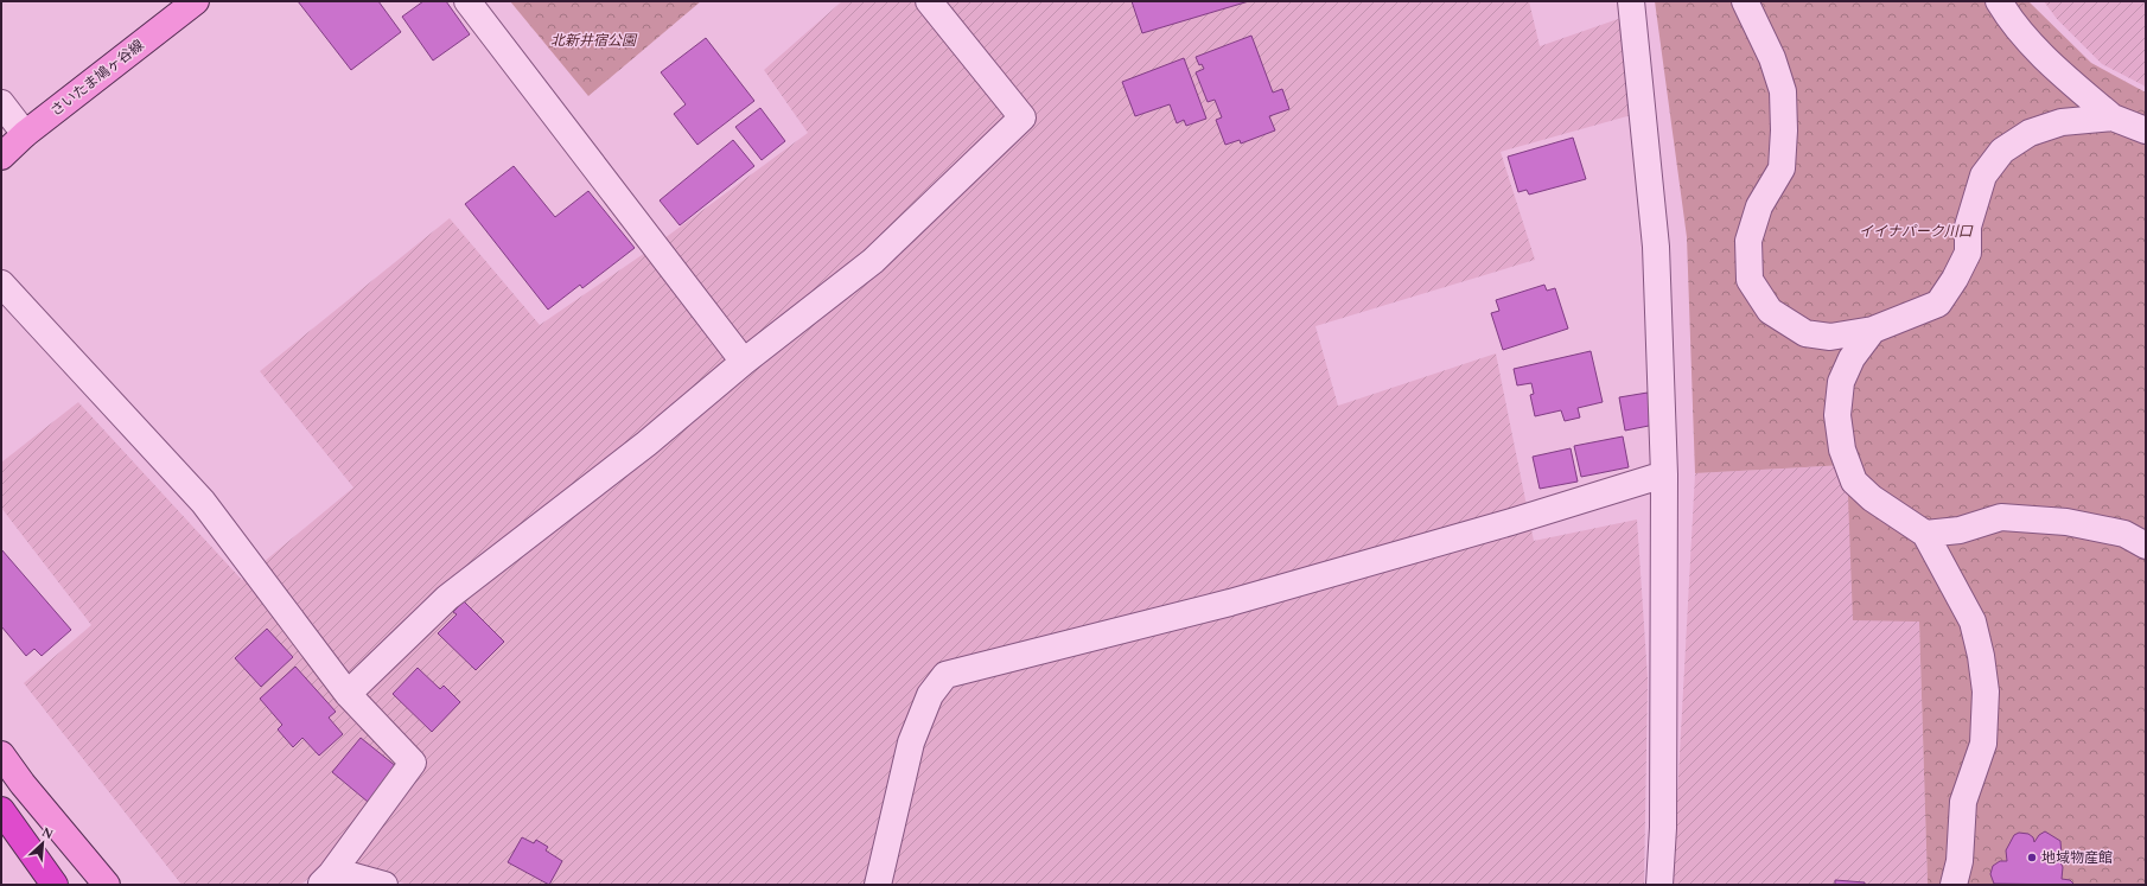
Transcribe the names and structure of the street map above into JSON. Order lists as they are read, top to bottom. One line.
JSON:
{"streets":{"main road":["さいたま鳩ヶ谷線"]},"parks":["北新井宿公園","イイナパーク川口"],"places":["地域物産館"],"north":"top right"}
